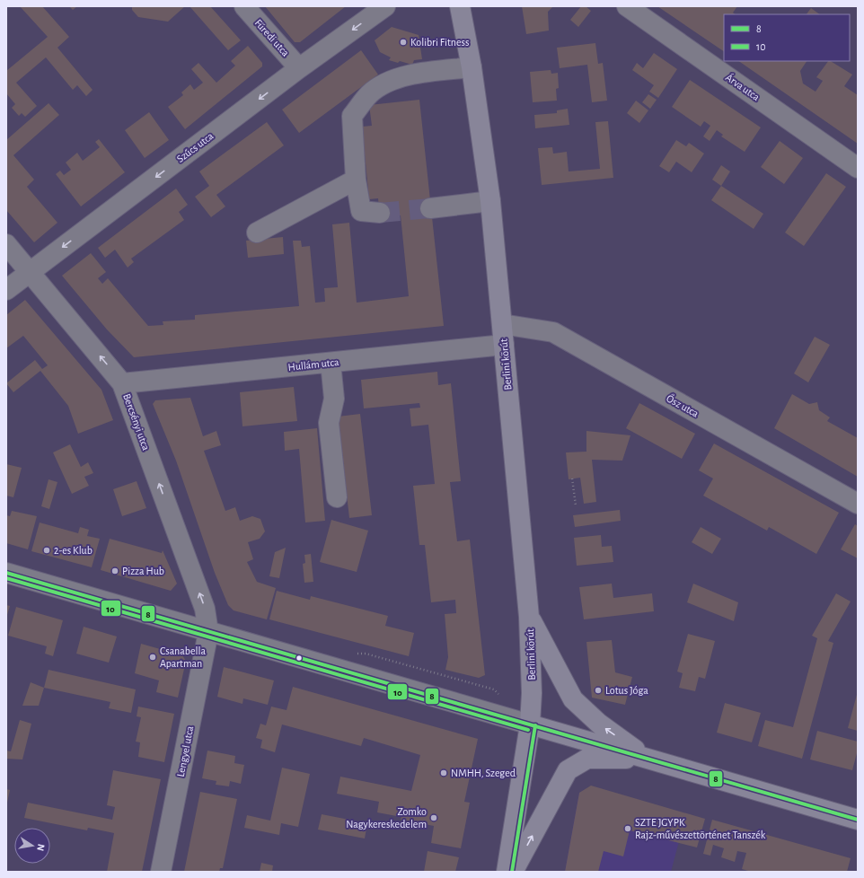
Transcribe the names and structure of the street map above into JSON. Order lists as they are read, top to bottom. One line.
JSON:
{"streets":{"main road":["Berlini körút"],"street":["Füredi utca","Árva utca","Szűcs utca","Hullám utca","Ősz utca","Bercsényi utca","Lengyel utca"]},"crossings":[["Füredi utca","Szűcs utca"],["Szűcs utca","Bercsényi utca"],["Hullám utca","Berlini körút"],["Hullám utca","Bercsényi utca"],["Berlini körút","Ősz utca"],["Bercsényi utca","Lengyel utca"]],"one_way":["Szűcs utca","Bercsényi utca"],"places":["Kolibri Fitness","2-es Klub","Pizza Hub","Csanabella Apartman","Lotus Jóga","NMHH, Szeged","Zomko Nagykereskedelem","SZTE JGYPK Rajz-művészettörténet Tanszék"],"lines":["transit line 8","transit line 10"],"legend":["8","10"],"north":"right"}
